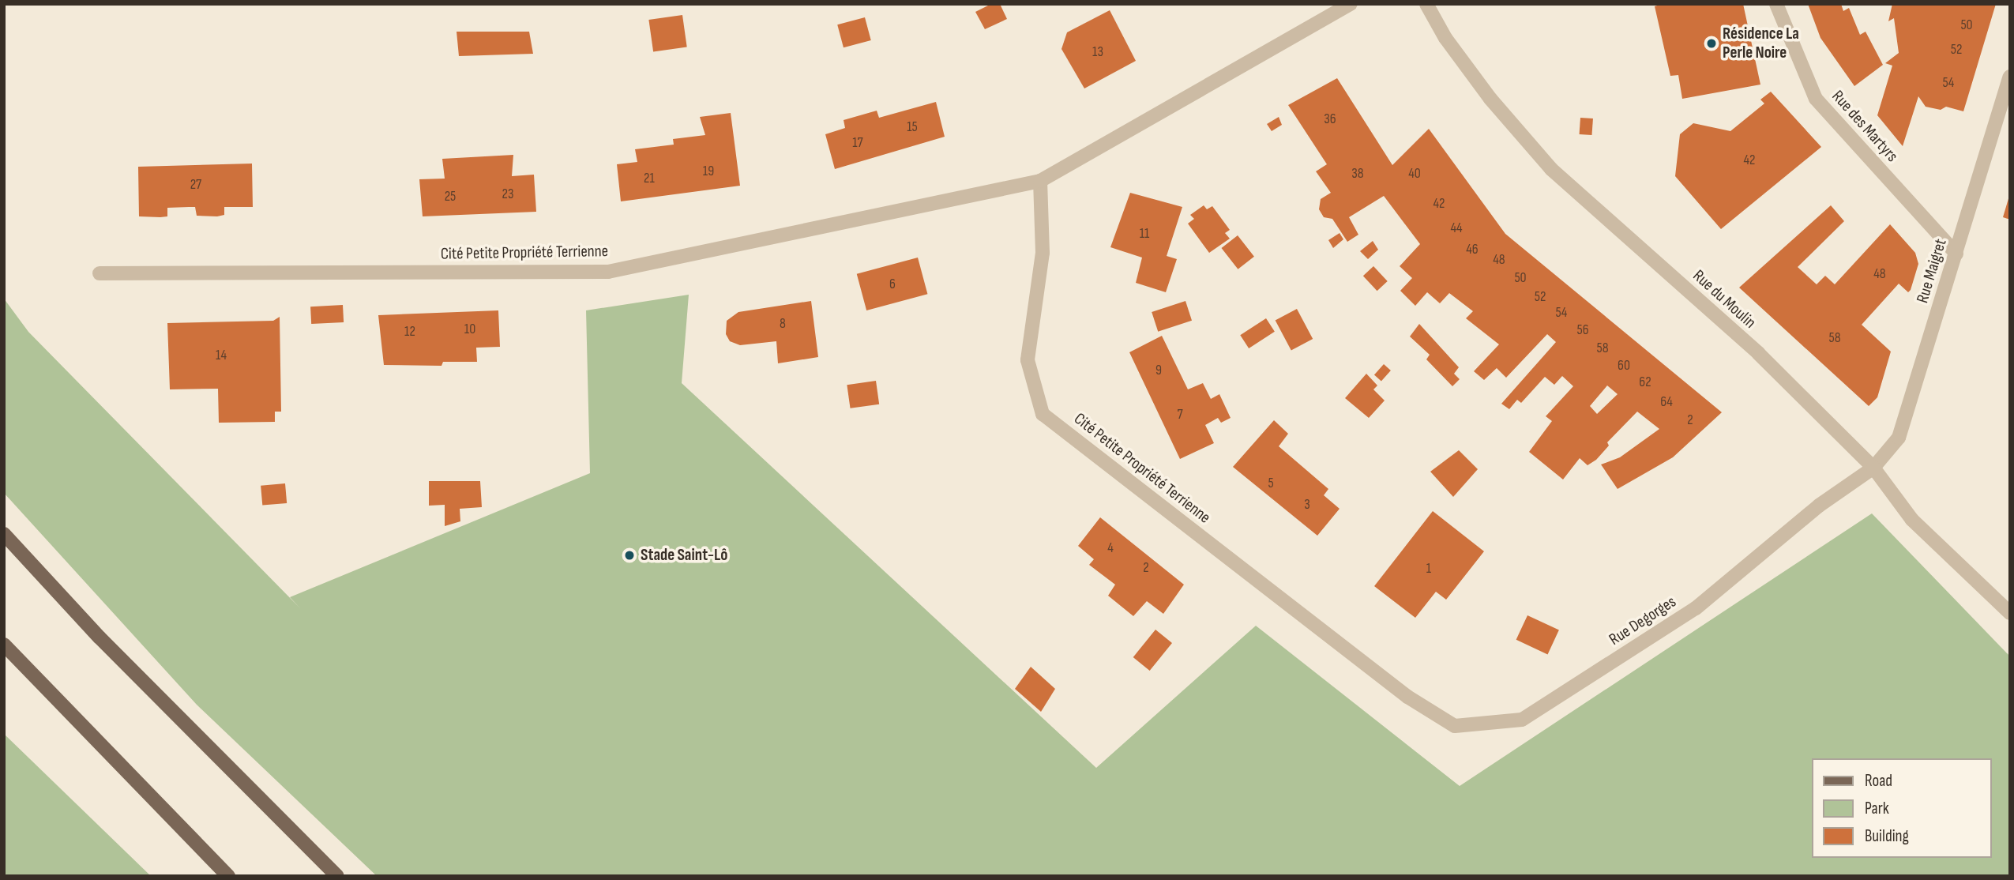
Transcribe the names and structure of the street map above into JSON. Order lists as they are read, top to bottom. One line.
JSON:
{"streets":{"street":["Rue des Martyrs","Cité Petite Propriété Terrienne","Rue Maigret","Rue du Moulin","Rue Degorges"]},"crossings":[["Rue des Martyrs","Rue Maigret"],["Cité Petite Propriété Terrienne","Rue Degorges"],["Rue Maigret","Rue du Moulin"],["Rue Maigret","Rue Degorges"],["Rue du Moulin","Rue Degorges"]],"places":["Résidence La Perle Noire","Stade Saint-Lô"],"house_numbers":["50","52","13","54","36","15","17","42","19","38","40","21","27","23","25","42","44","11","46","48","48","50","6","52","54","8","10","56","12","58","58","14","60","9","62","64","7","2","5","3","4","2","1"],"legend":["Road","Park","Building"]}
